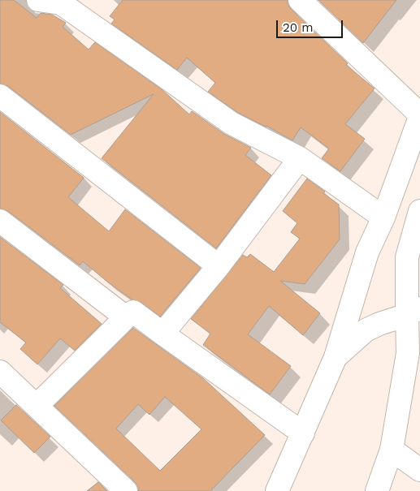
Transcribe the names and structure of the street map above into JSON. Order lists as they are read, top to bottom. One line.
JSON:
{"scale_bar":"20 m"}
